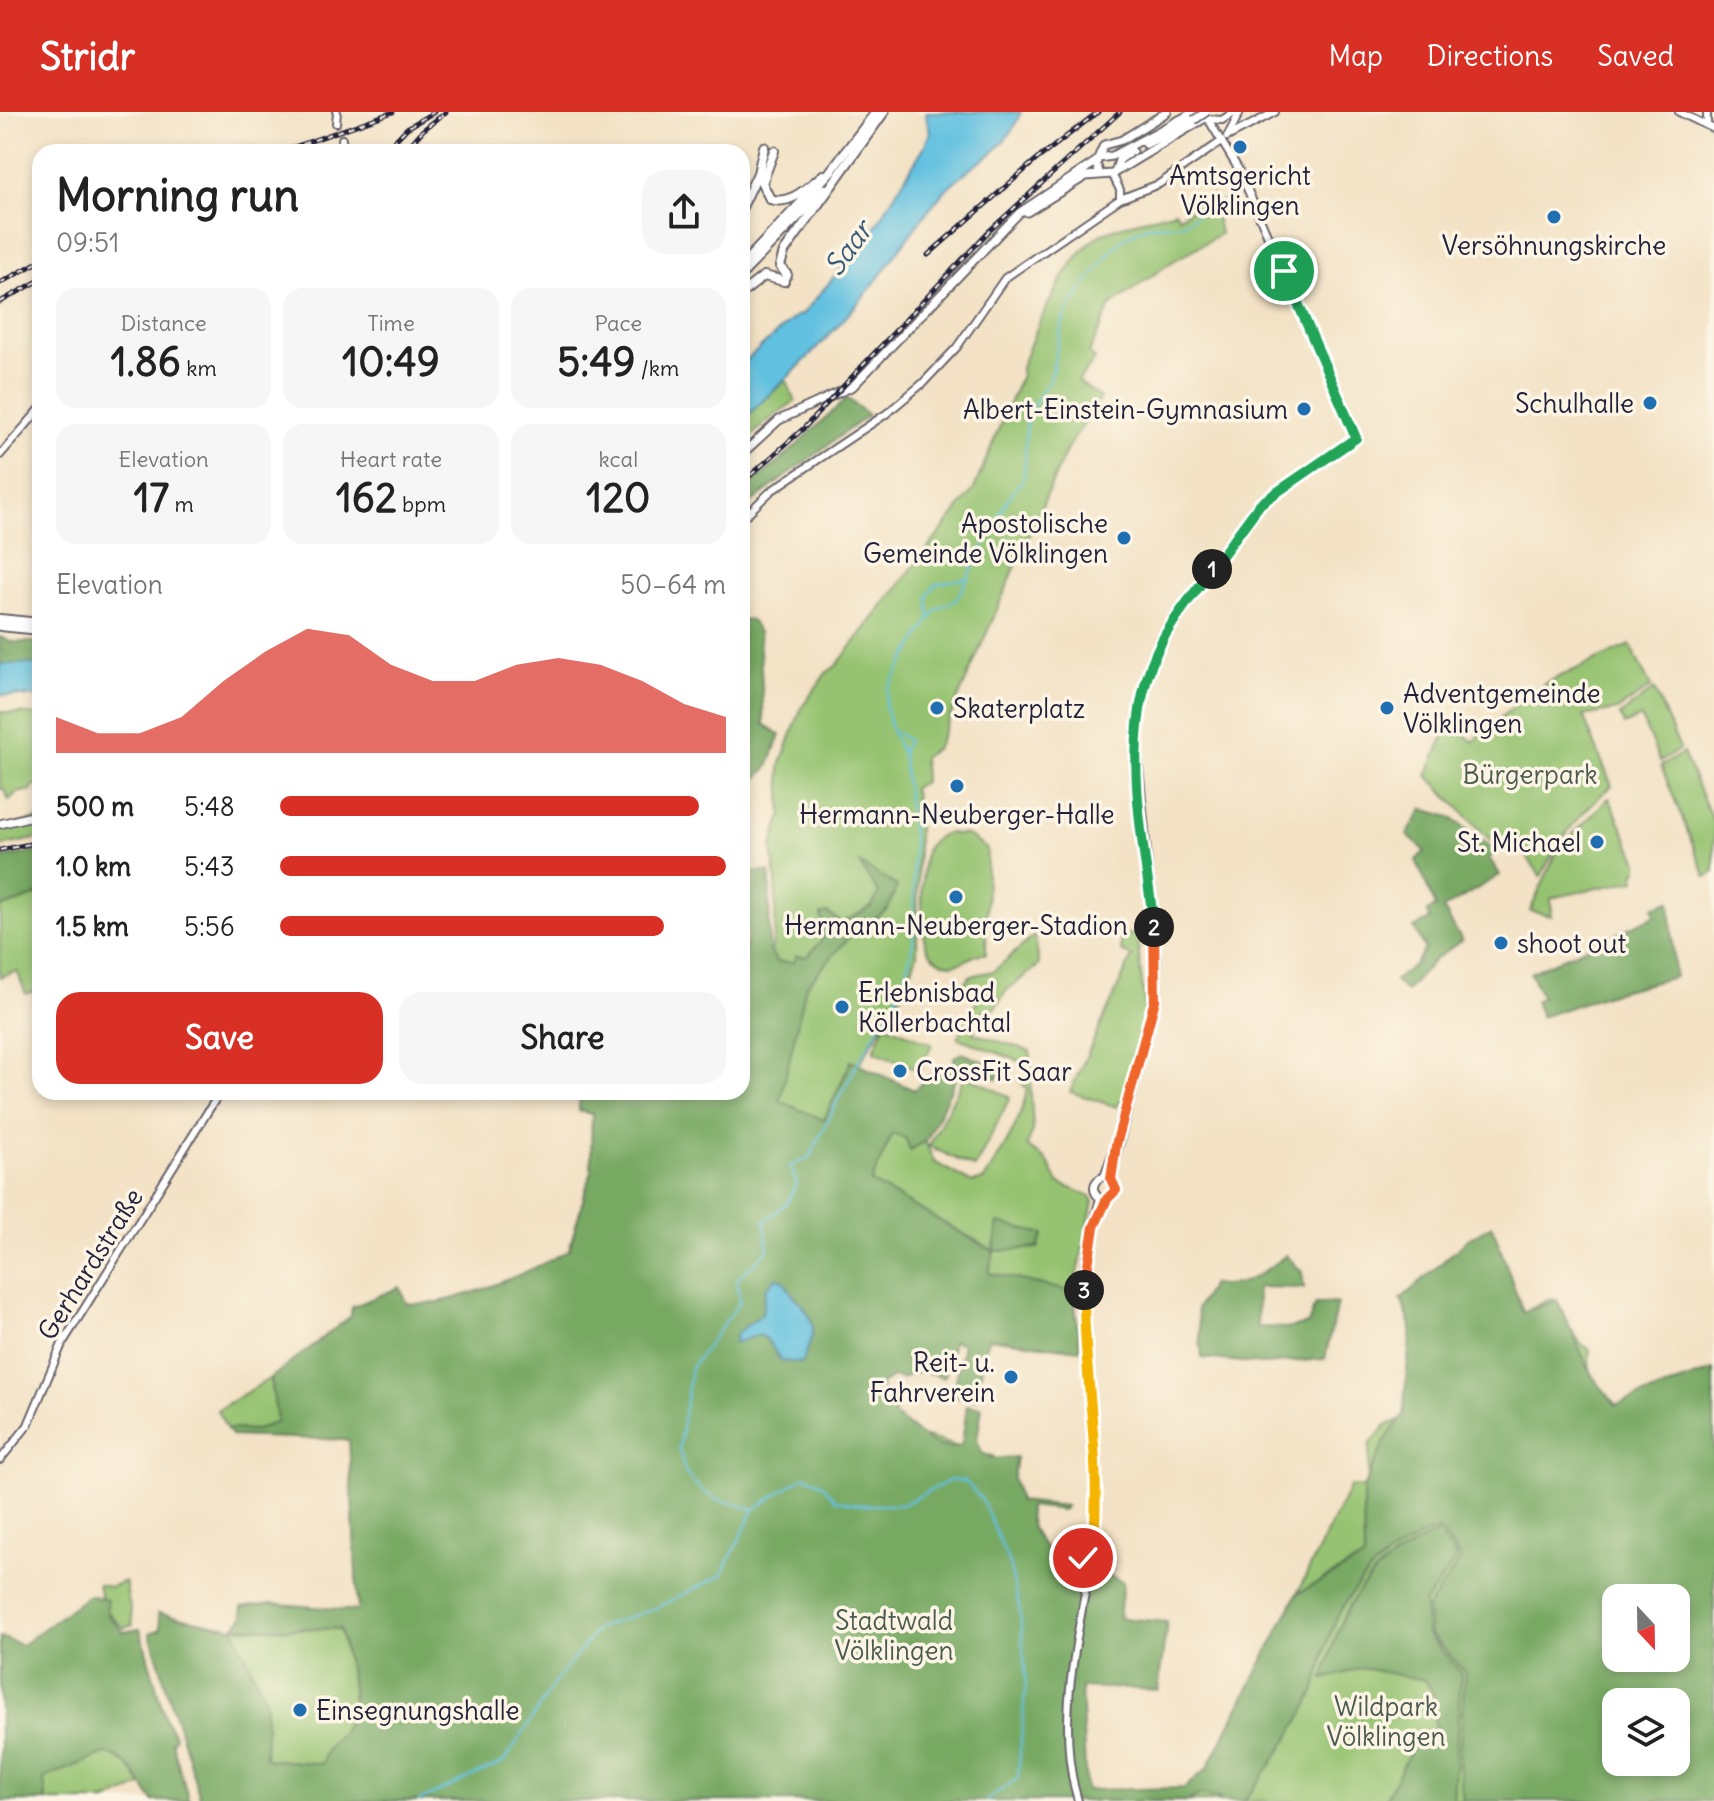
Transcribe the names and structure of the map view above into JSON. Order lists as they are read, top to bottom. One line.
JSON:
{"streets":{"main road":["Gerhardstraße"]},"water":["Saar"],"parks":["Bürgerpark","Stadtwald Völklingen","Wildpark Völklingen"],"places":["Amtsgericht Völklingen","Versöhnungskirche","Schulhalle","Albert-Einstein-Gymnasium","Apostolische Gemeinde Völklingen","Skaterplatz","Adventgemeinde Völklingen","Hermann-Neuberger-Halle","St. Michael","Hermann-Neuberger-Stadion","shoot out","Erlebnisbad Köllerbachtal","CrossFit Saar","Reit- u. Fahrverein","Einsegnungshalle"],"north":"bottom","page":{"header":"Stridr","nav":["Map","Directions","Saved"],"heading":["Morning run","09:51"],"stats":[["Distance","1.86 km"],["Time","10:49"],["Pace","5:49 /km"],["Elevation","17 m"],["Heart rate","162 bpm"],["kcal","120"]],"pins":["1","2","3"],"chart":["Elevation","50–64 m"],"list":[{"name":"500 m","note":"5:48"},{"name":"1.0 km","note":"5:43"},{"name":"1.5 km","note":"5:56"}],"buttons":["Save","Share"]}}
